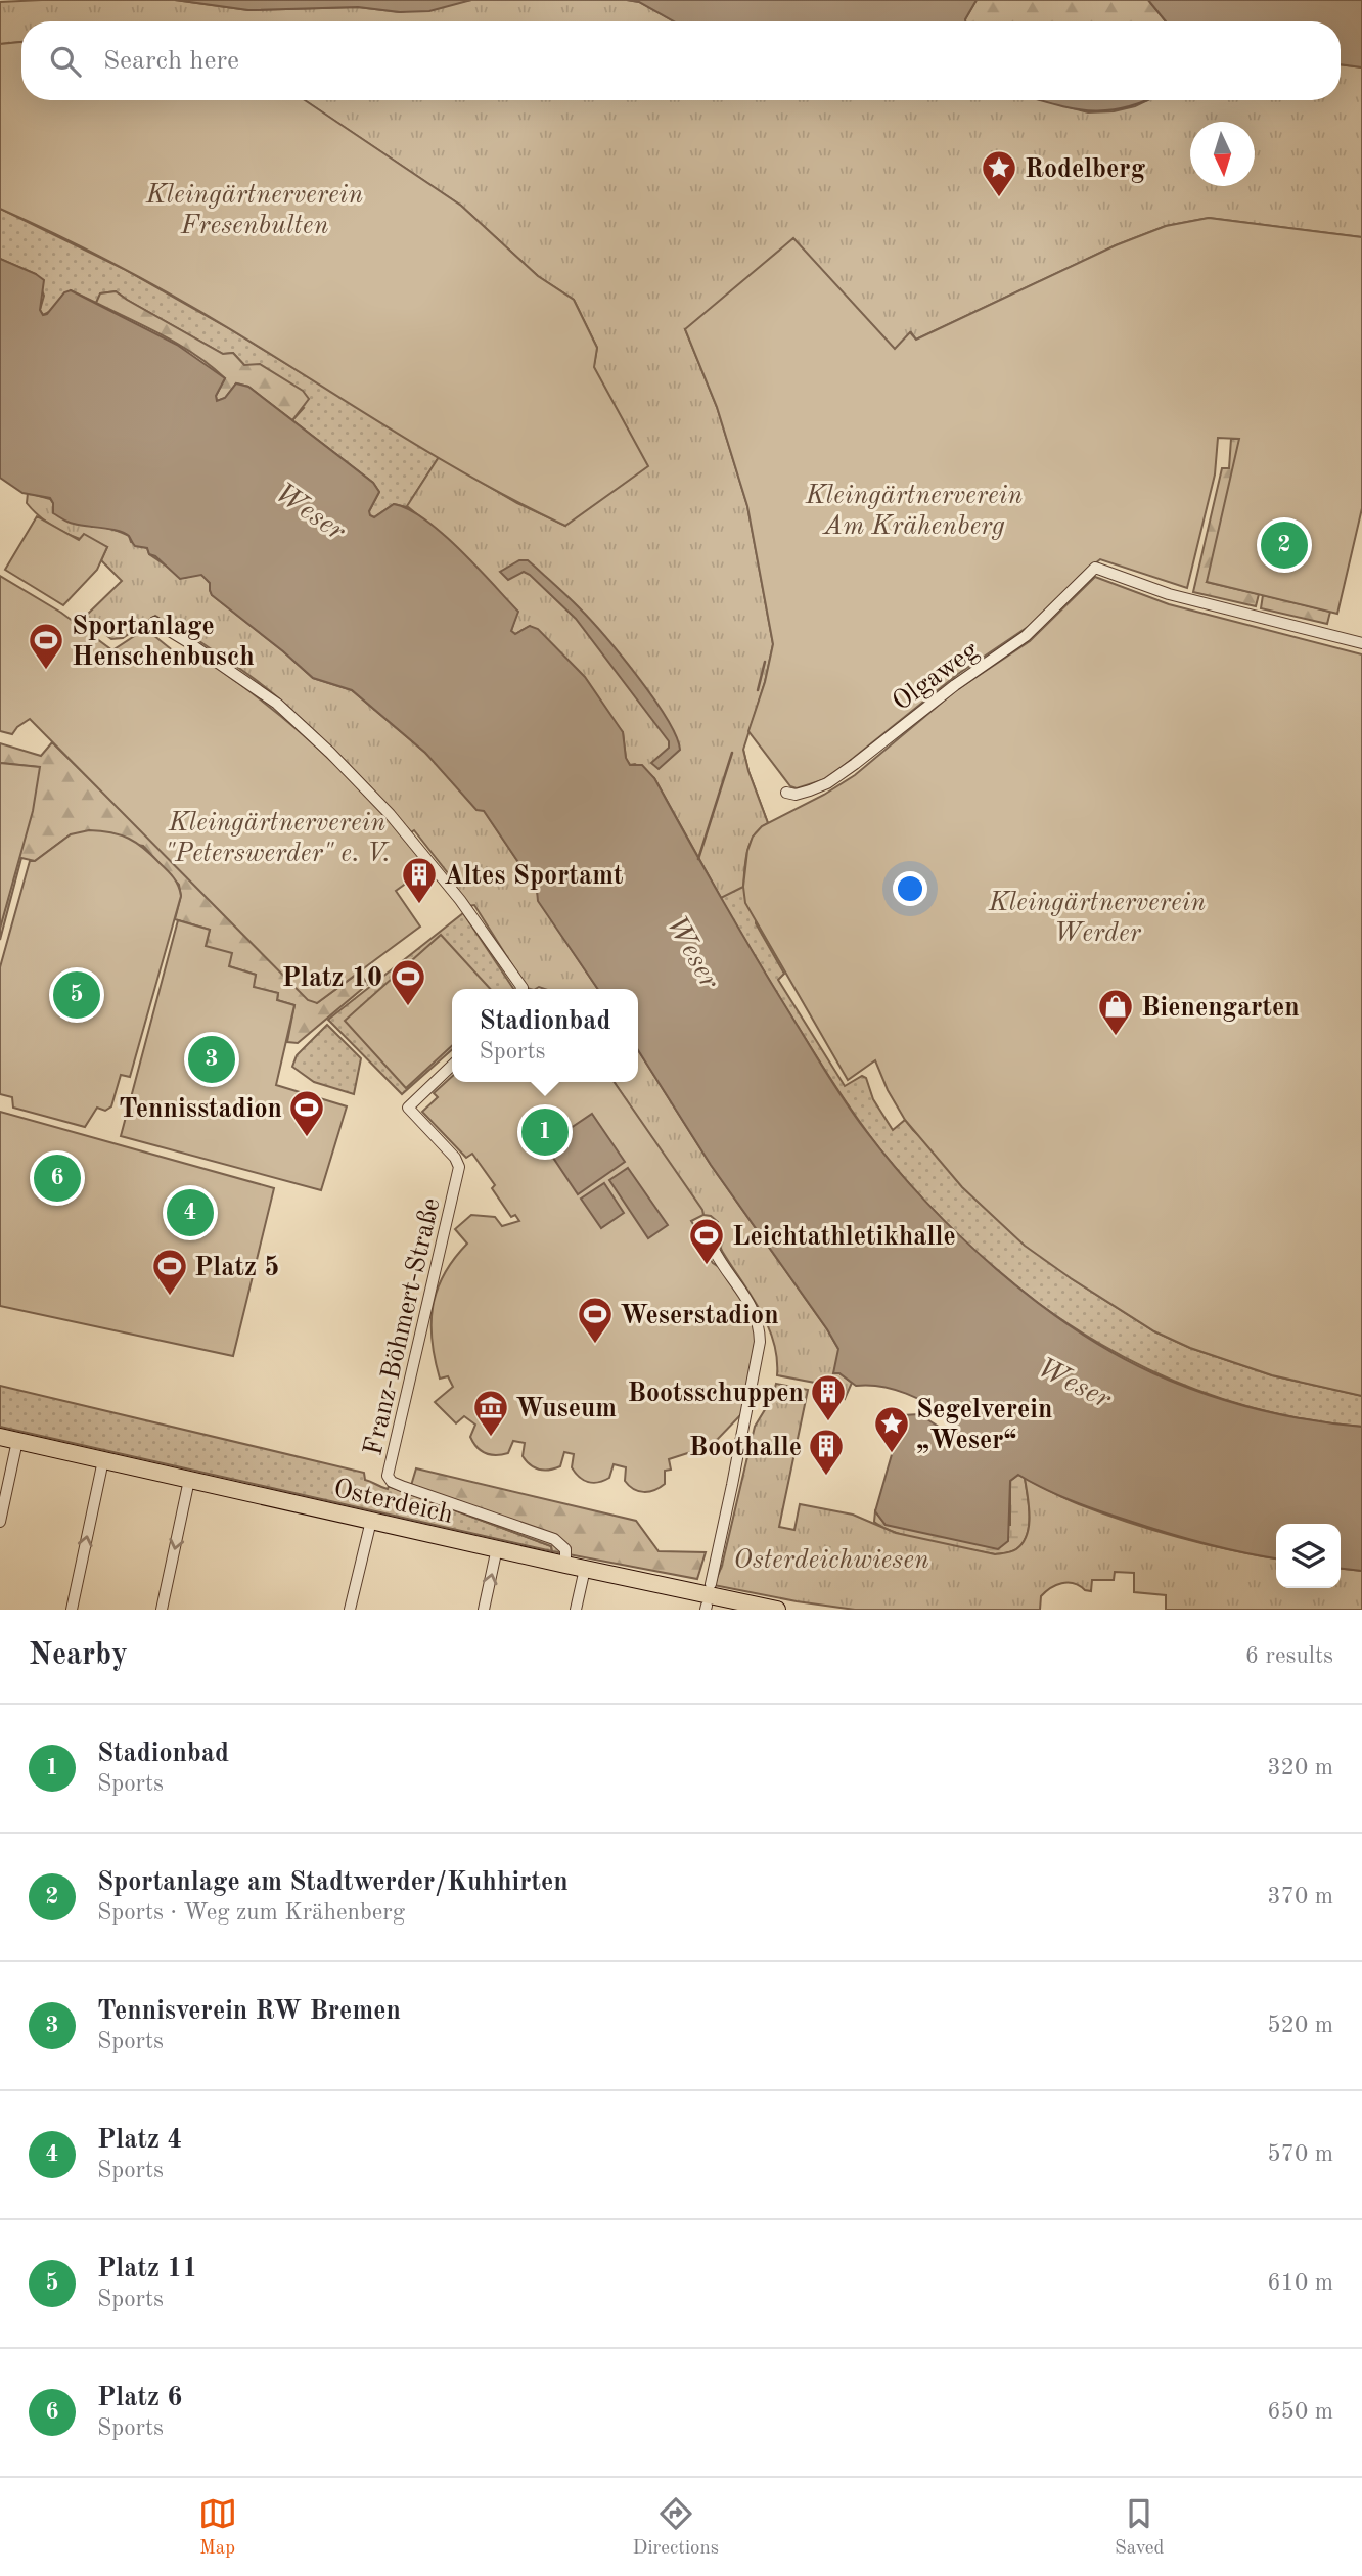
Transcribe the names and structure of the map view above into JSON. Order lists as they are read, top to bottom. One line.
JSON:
{"streets":{"main road":["Osterdeich"],"street":["Olgaweg","Franz-Böhmert-Straße"]},"crossings":[["Franz-Böhmert-Straße","Osterdeich"]],"water":["Weser"],"parks":["Kleingärtnerverein Fresenbulten","Kleingärtnerverein Am Krähenberg","Kleingärtnerverein \"Peterswerder\" e. V.","Kleingärtnerverein Werder","Osterdeichwiesen"],"places":{"place":["Rodelberg","Segelverein „Weser“"],"sports":["Sportanlage Henschenbusch","Platz 10","Tennisstadion","Leichtathletikhalle","Platz 5","Weserstadion"],"building":["Altes Sportamt","Bootsschuppen","Boothalle"],"shop":["Bienengarten"],"museum":["Wuseum"]},"north":"bottom","page":{"search":"Search here","pins":["2","5","3","1","6","4"],"popup":["Stadionbad","Sports"],"heading":["Nearby","6 results"],"list":[{"mark":"1","name":"Stadionbad","note":"Sports","value":"320 m"},{"mark":"2","name":"Sportanlage am Stadtwerder/Kuhhirten","note":"Sports · Weg zum Krähenberg","value":"370 m"},{"mark":"3","name":"Tennisverein RW Bremen","note":"Sports","value":"520 m"},{"mark":"4","name":"Platz 4","note":"Sports","value":"570 m"},{"mark":"5","name":"Platz 11","note":"Sports","value":"610 m"},{"mark":"6","name":"Platz 6","note":"Sports","value":"650 m"}],"nav":["Map","Directions","Saved"]}}
